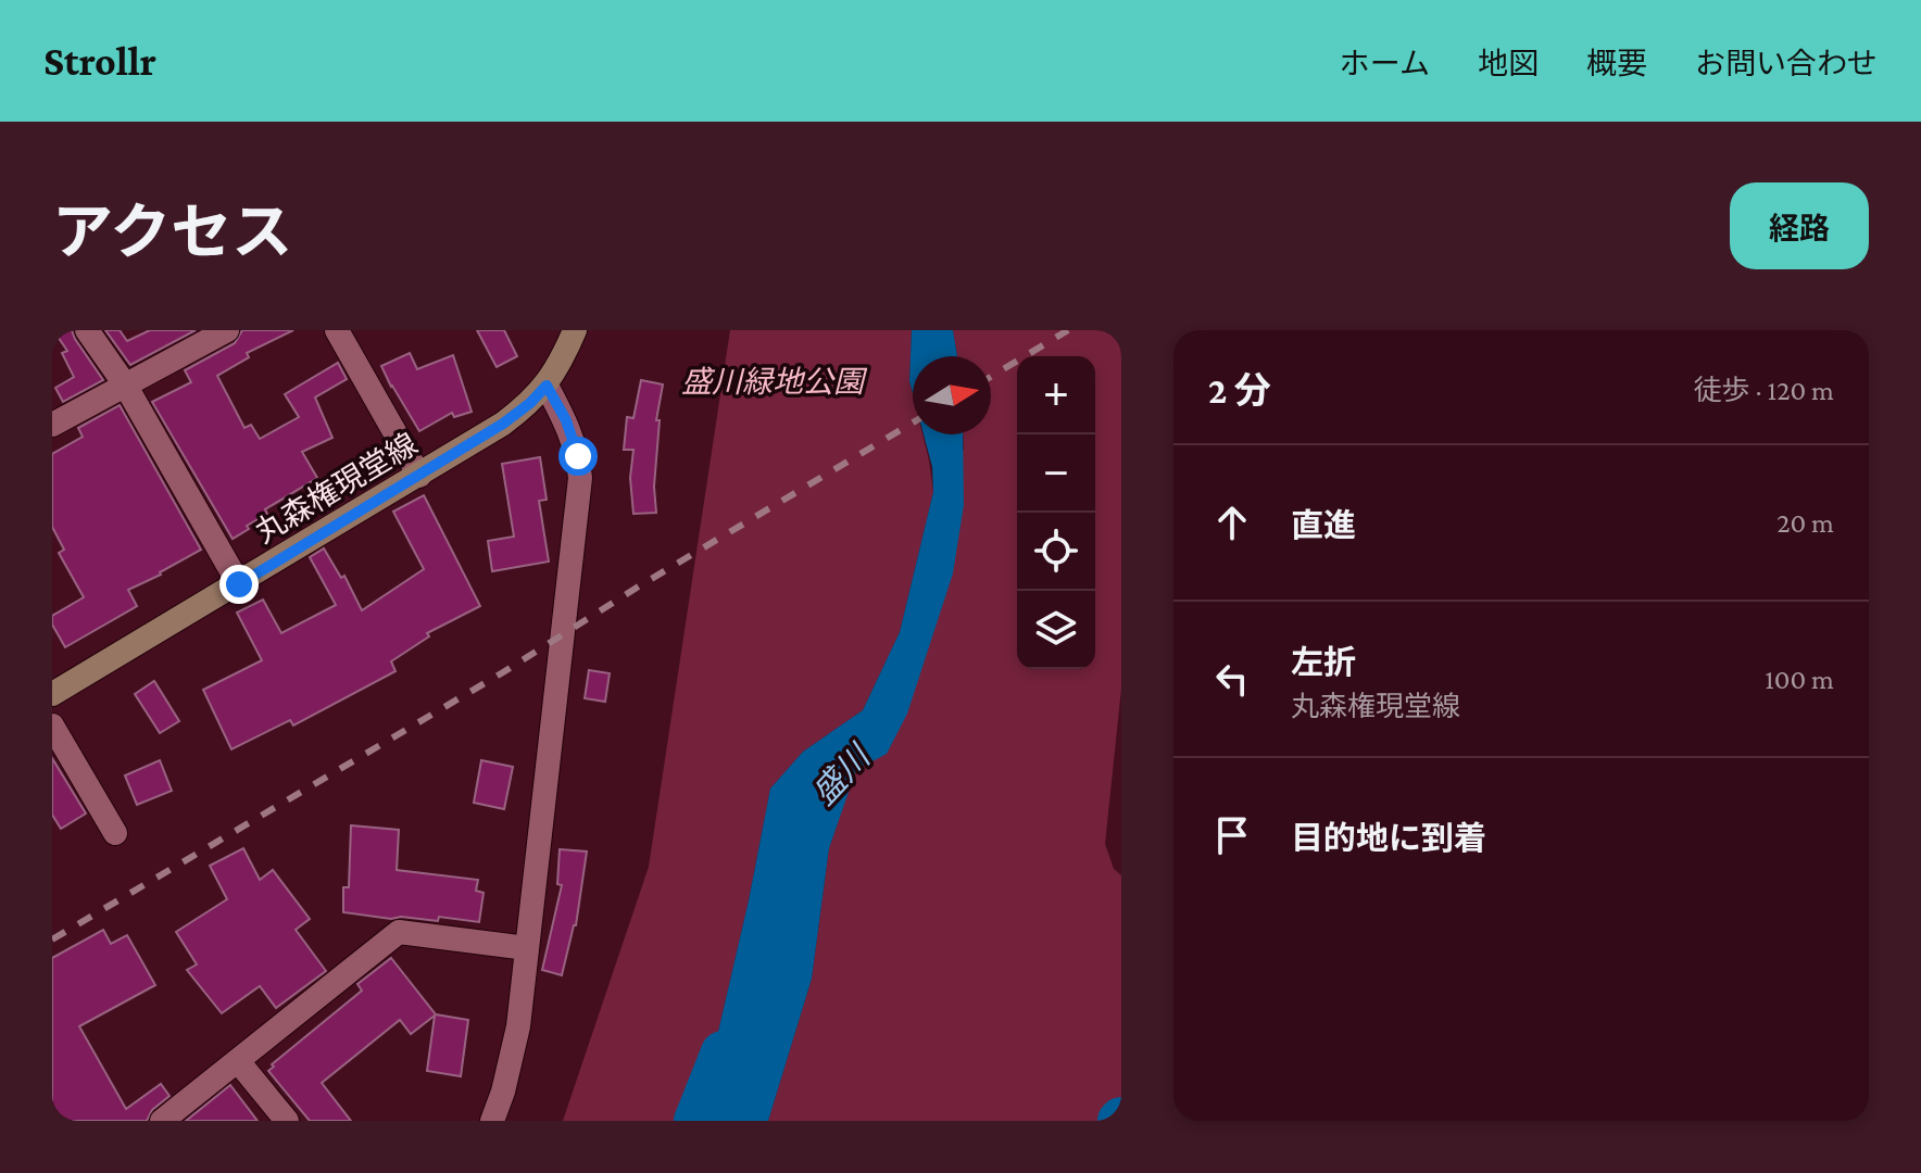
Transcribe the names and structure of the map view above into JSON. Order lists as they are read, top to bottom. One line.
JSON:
{"streets":{"main road":["丸森権現堂線"]},"water":["盛川"],"parks":["盛川緑地公園"],"north":"right","page":{"header":"Strollr","nav":["ホーム","地図","概要","お問い合わせ"],"title":"アクセス","buttons":"経路","heading":["2 分","徒歩 · 120 m"],"map_buttons":["+","−"],"list":[["直進","20 m"],["左折","丸森権現堂線","100 m"],"目的地に到着"]}}
